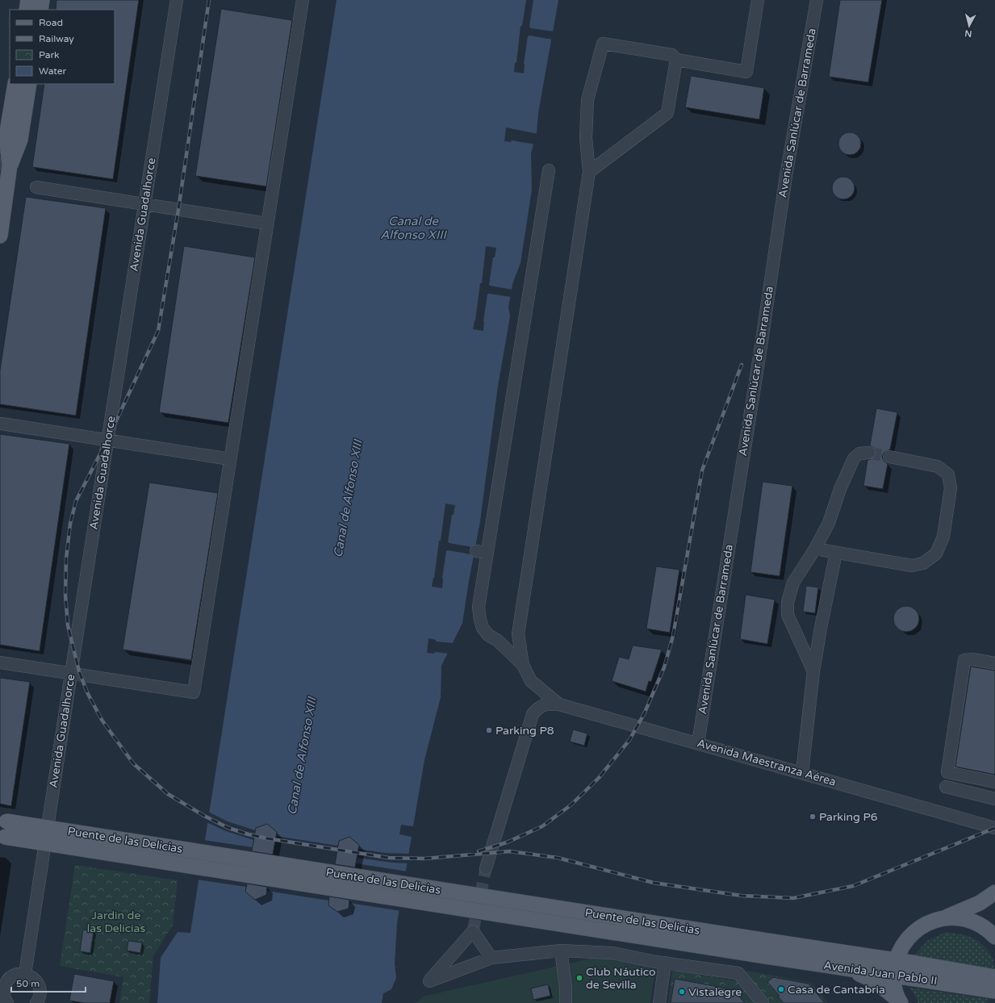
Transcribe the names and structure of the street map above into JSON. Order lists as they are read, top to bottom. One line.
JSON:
{"streets":{"main road":["Puente de las Delicias","Avenida Juan Pablo II"],"street":["Avenida Sanlúcar de Barrameda","Avenida Guadalhorce","Avenida Maestranza Aérea"]},"crossings":[["Avenida Sanlúcar de Barrameda","Avenida Maestranza Aérea"],["Puente de las Delicias","Avenida Juan Pablo II"]],"water":["Canal de Alfonso XIII"],"parks":["Jardin de las Delicias"],"places":["Parking P8","Parking P6","Club Náutico de Sevilla","Casa de Cantabria","Vistalegre"],"legend":["Road","Railway","Park","Water"],"scale_bar":"50 m","north":"bottom"}
